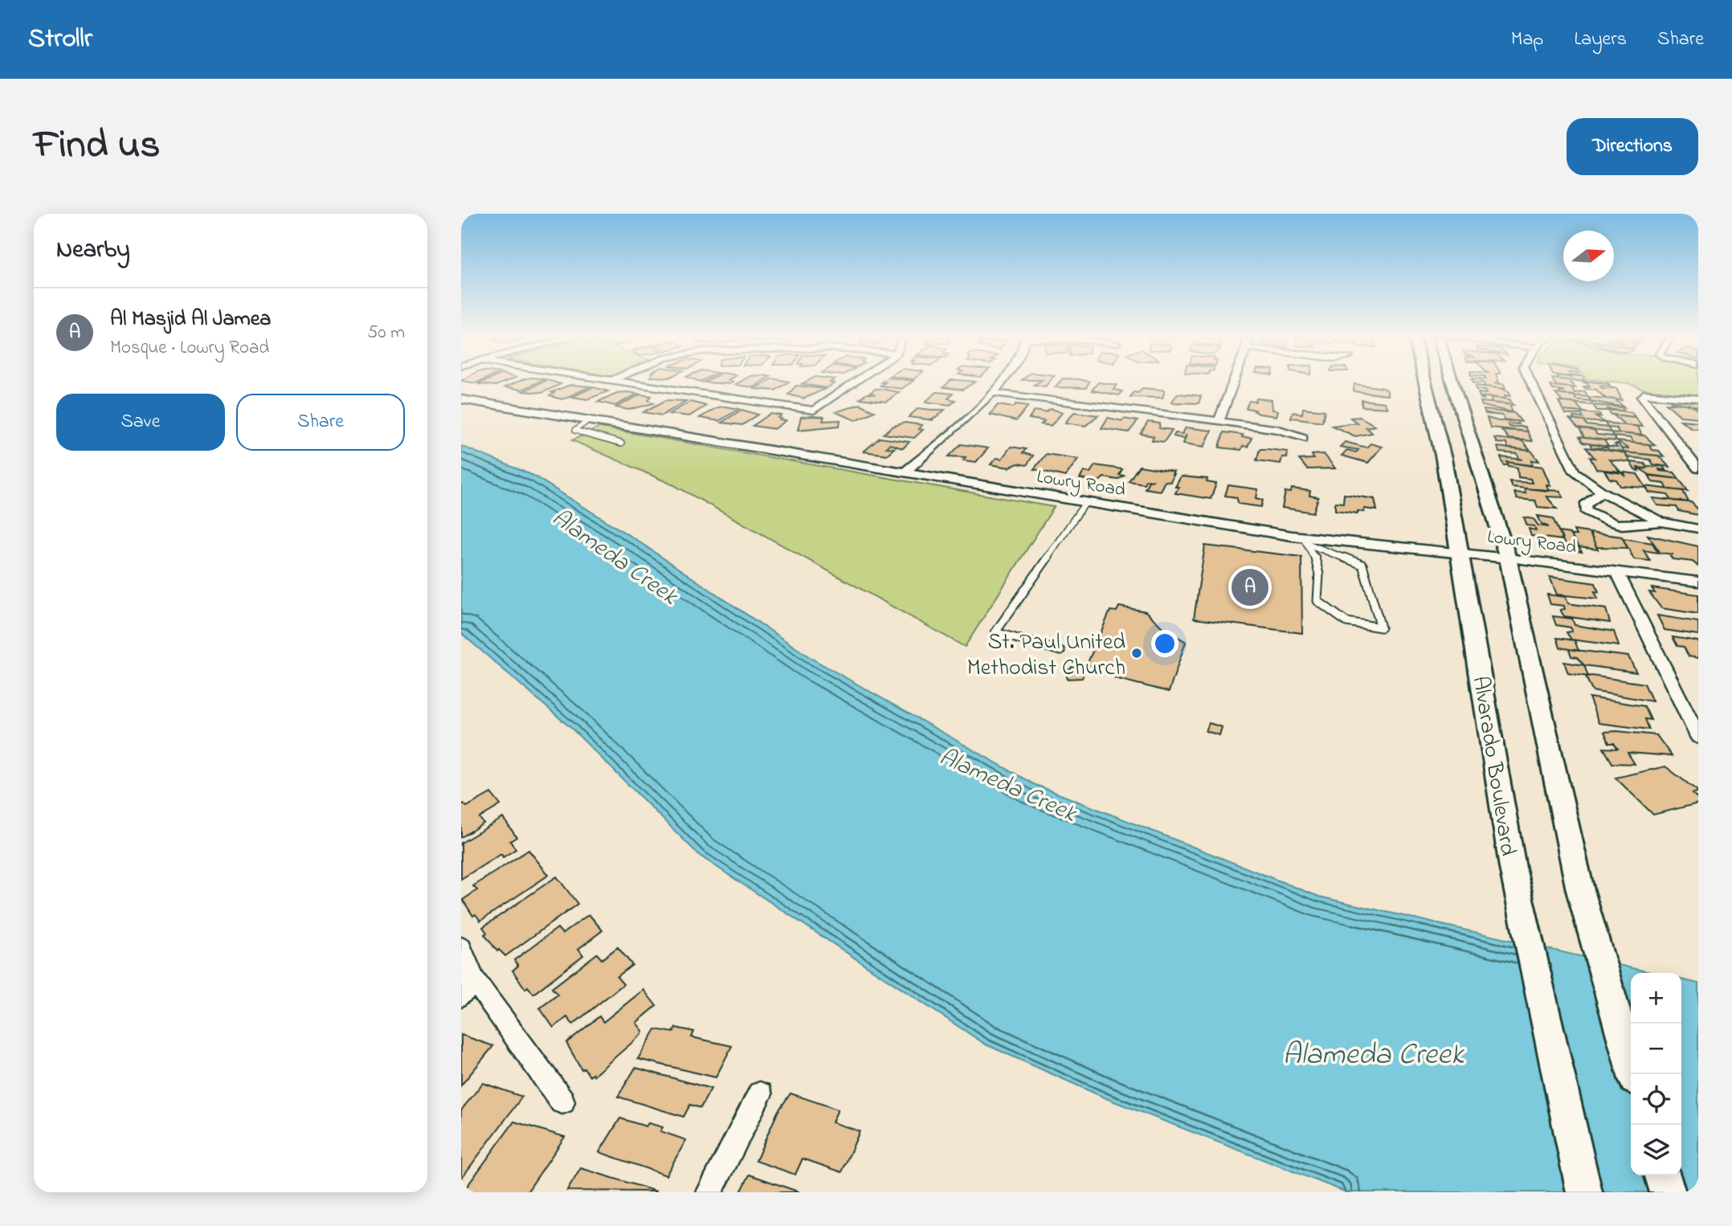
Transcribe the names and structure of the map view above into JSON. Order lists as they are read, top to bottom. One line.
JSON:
{"streets":{"main road":["Alvarado Boulevard"],"street":["Lowry Road"]},"crossings":[["Lowry Road","Alvarado Boulevard"]],"water":["Alameda Creek"],"places":["St. Paul United Methodist Church"],"north":"right","page":{"header":"Strollr","nav":["Map","Layers","Share"],"title":"Find us","buttons":["Directions",["Save","Share"]],"heading":"Nearby","list":[{"mark":"A","name":"Al Masjid Al Jamea","note":"Mosque · Lowry Road","value":"50 m"}],"pins":"A","map_buttons":["+","−"]}}
